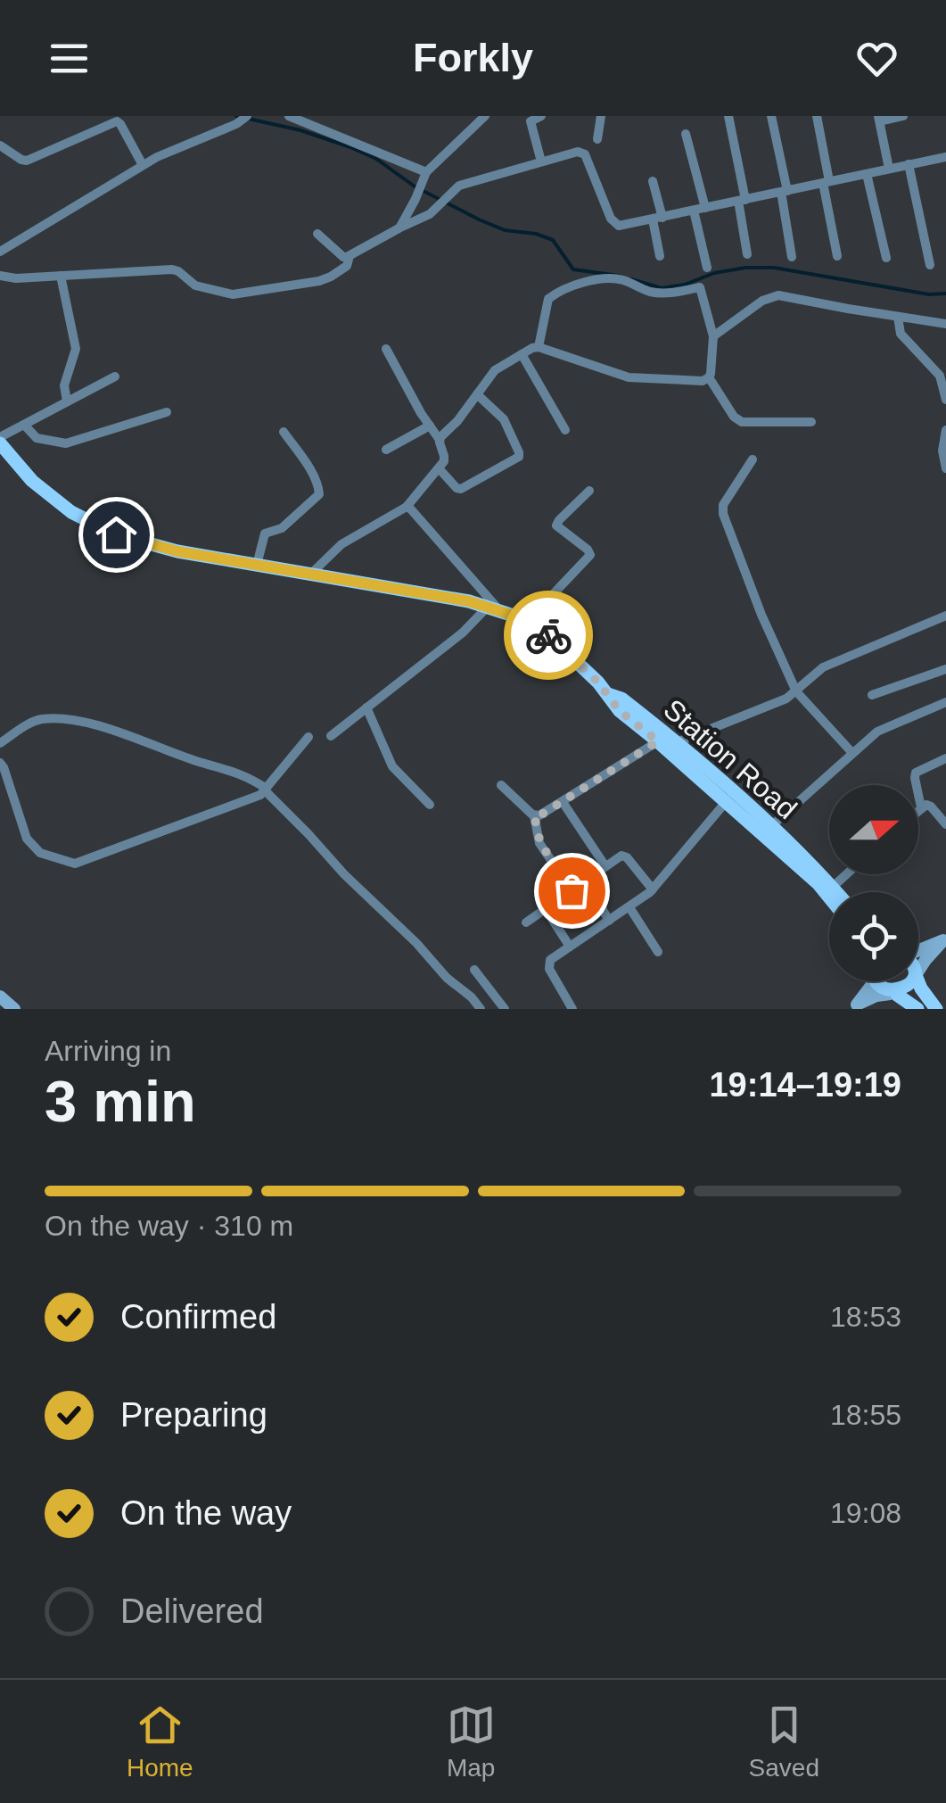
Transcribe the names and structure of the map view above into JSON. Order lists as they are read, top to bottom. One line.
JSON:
{"streets":{"main road":["Station Road"]},"north":"right","page":{"header":"Forkly","heading":["3 min","Arriving in","19:14–19:19"],"bar":"On the way · 310 m","list":[["Confirmed","18:53"],["Preparing","18:55"],["On the way","19:08"],"Delivered"],"tabs":["Home","Map","Saved"]}}
